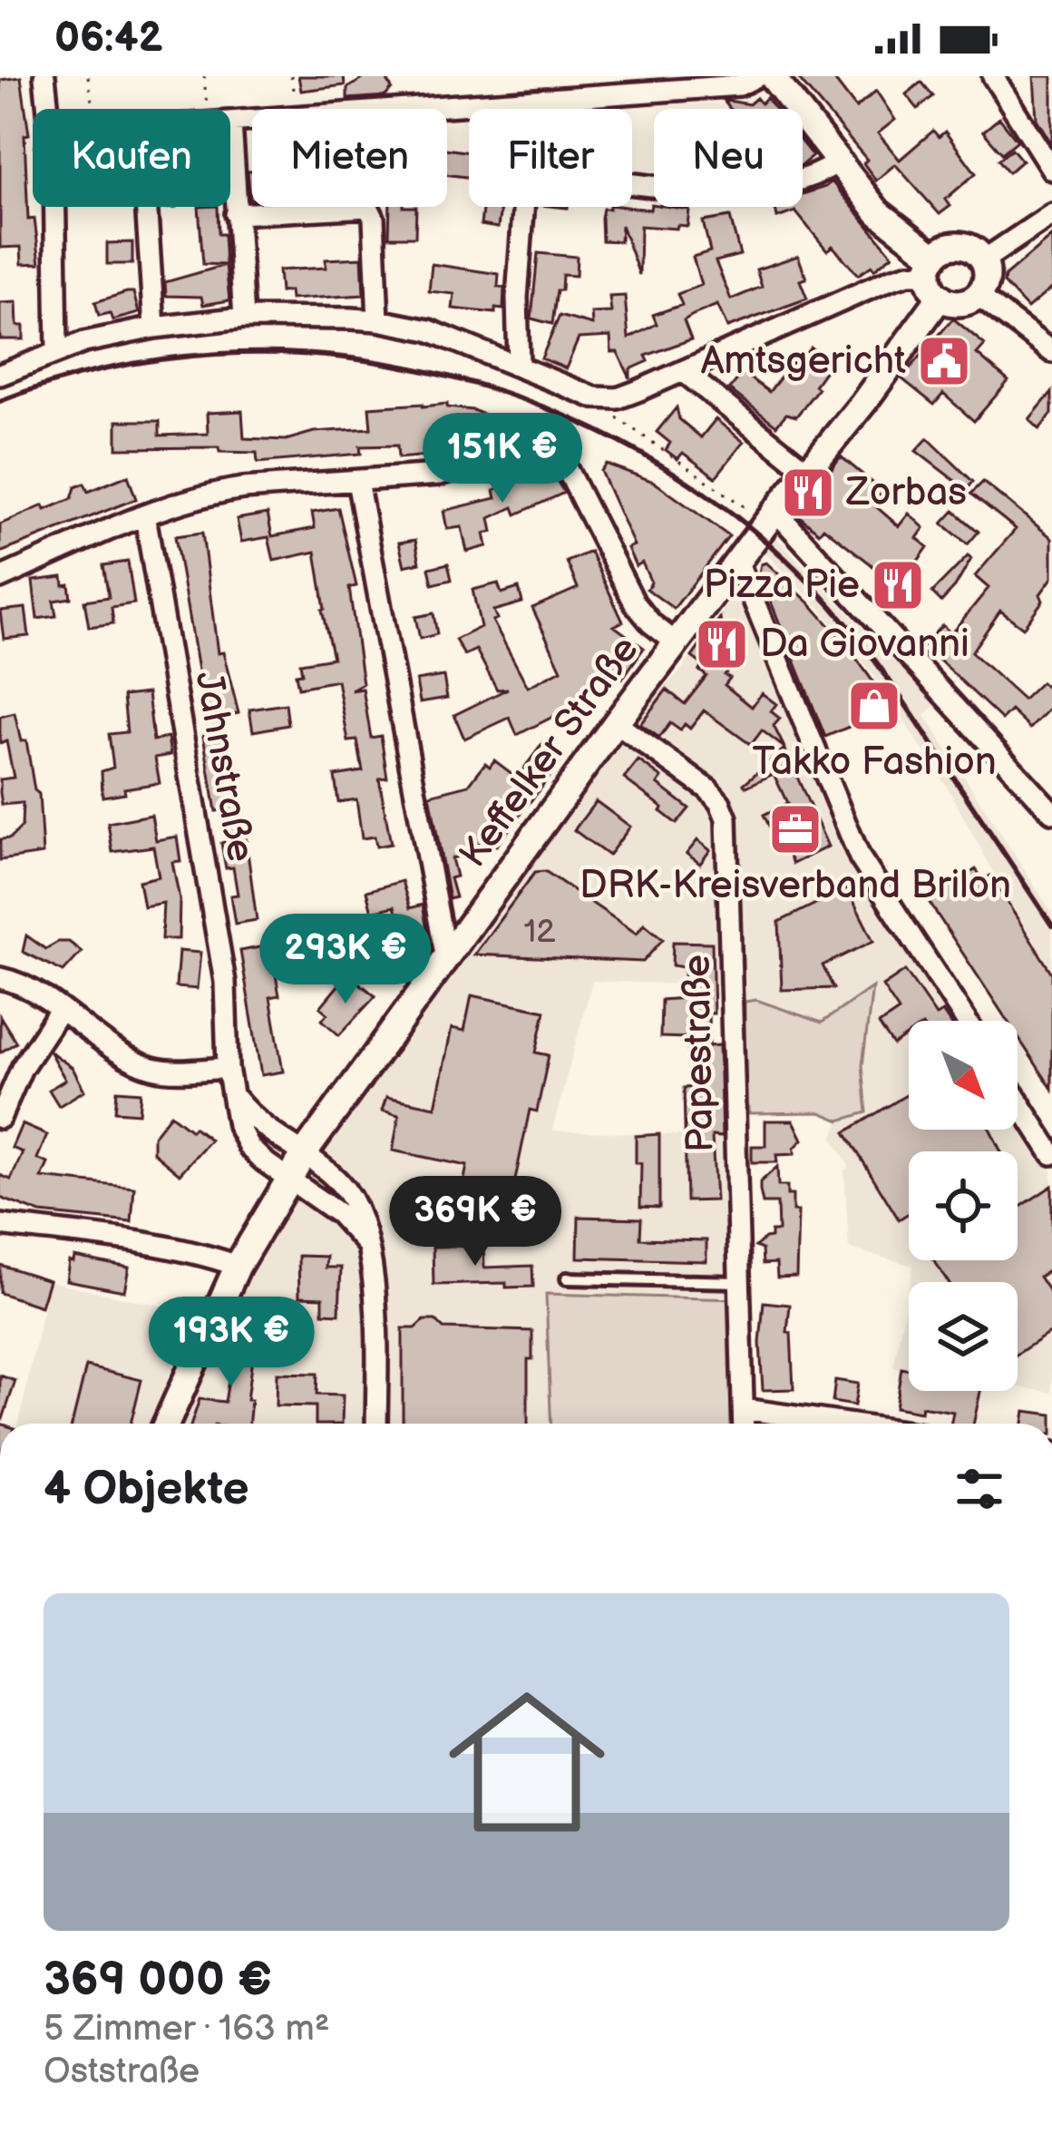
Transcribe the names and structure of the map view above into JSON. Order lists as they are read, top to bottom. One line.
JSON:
{"streets":{"street":["Keffelker Straße","Jahnstraße","Papestraße"]},"crossings":[["Keffelker Straße","Jahnstraße"],["Keffelker Straße","Papestraße"]],"places":{"public building":["Amtsgericht"],"restaurant":["Zorbas","Pizza Pie","Da Giovanni"],"shop":["Takko Fashion"],"office":["DRK-Kreisverband Brilon"]},"house_numbers":["12"],"north":"bottom right","page":{"status":"06:42","chip":["Kaufen","Mieten","Filter","Neu"],"price":["151K €","293K €","369K €","193K €"],"heading":"4 Objekte","list":[{"name":"369 000 €","note":"5 Zimmer · 163 m² · Oststraße"}]}}
